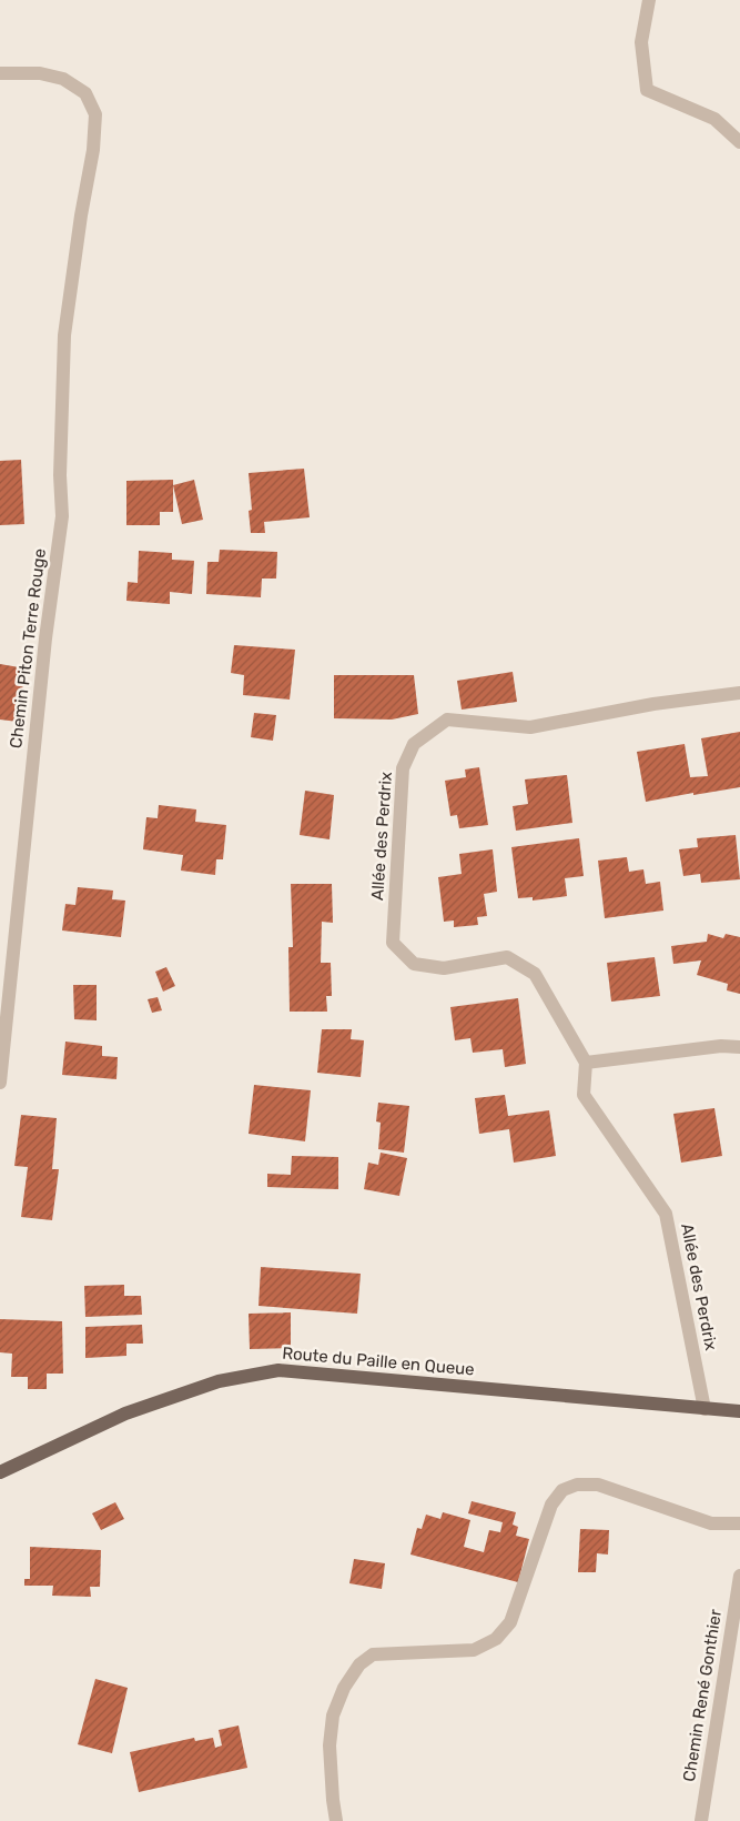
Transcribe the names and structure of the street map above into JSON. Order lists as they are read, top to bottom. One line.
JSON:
{"streets":{"main road":["Route du Paille en Queue"],"street":["Chemin Piton Terre Rouge","Allée des Perdrix","Chemin René Gonthier"]},"crossings":[["Allée des Perdrix","Route du Paille en Queue"]]}
